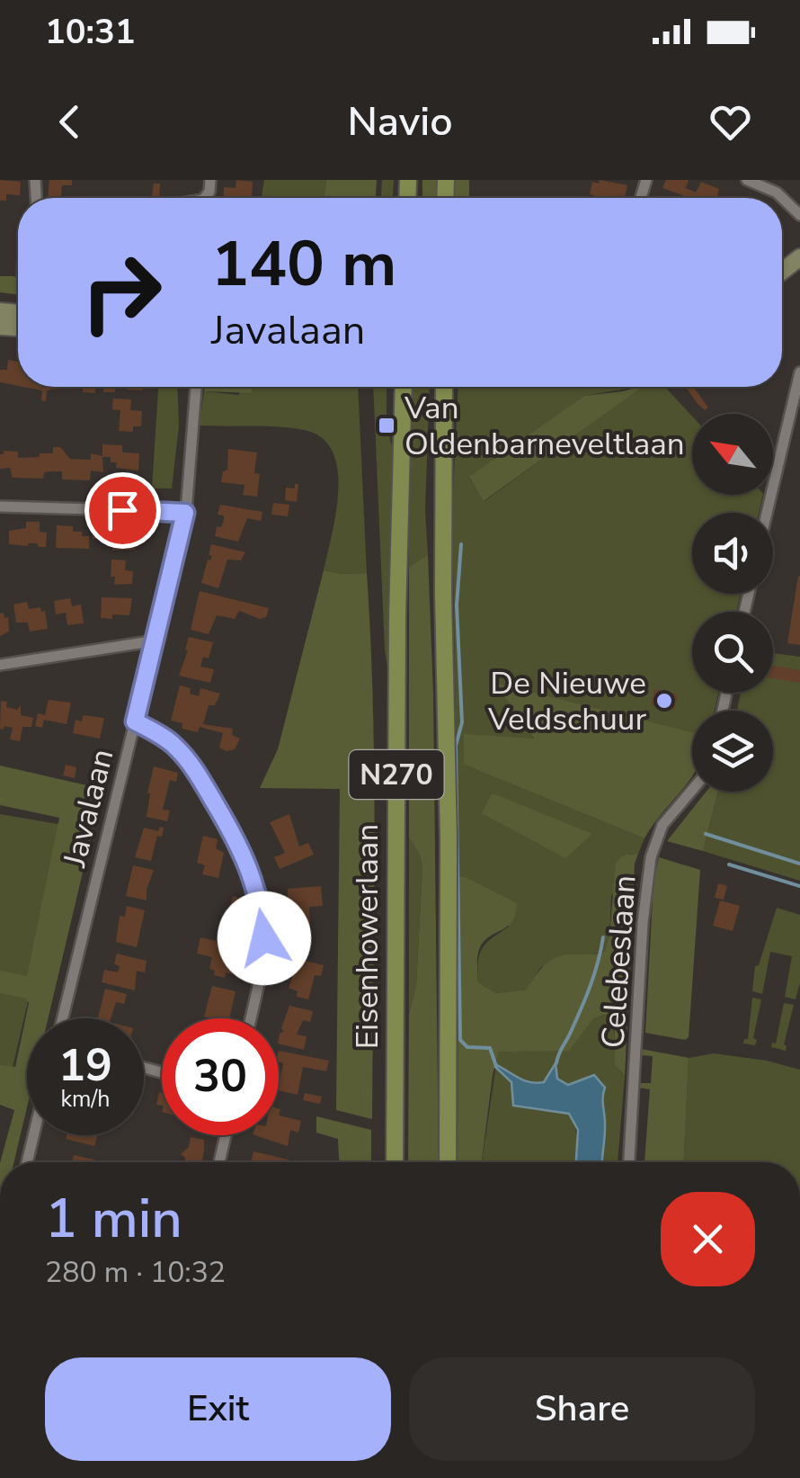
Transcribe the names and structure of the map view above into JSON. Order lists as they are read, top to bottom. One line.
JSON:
{"streets":{"main road":["N270","Eisenhowerlaan"],"street":["Javalaan","Celebeslaan"]},"places":{"transit":["Van Oldenbarneveltlaan"],"other":["De Nieuwe Veldschuur"]},"north":"top left","page":{"status":"10:31","header":"Navio","turn":["140 m","Javalaan"],"speed":"19 km/h","limit":"30","heading":["1 min","280 m · 10:32"],"buttons":["Exit","Share"]}}
